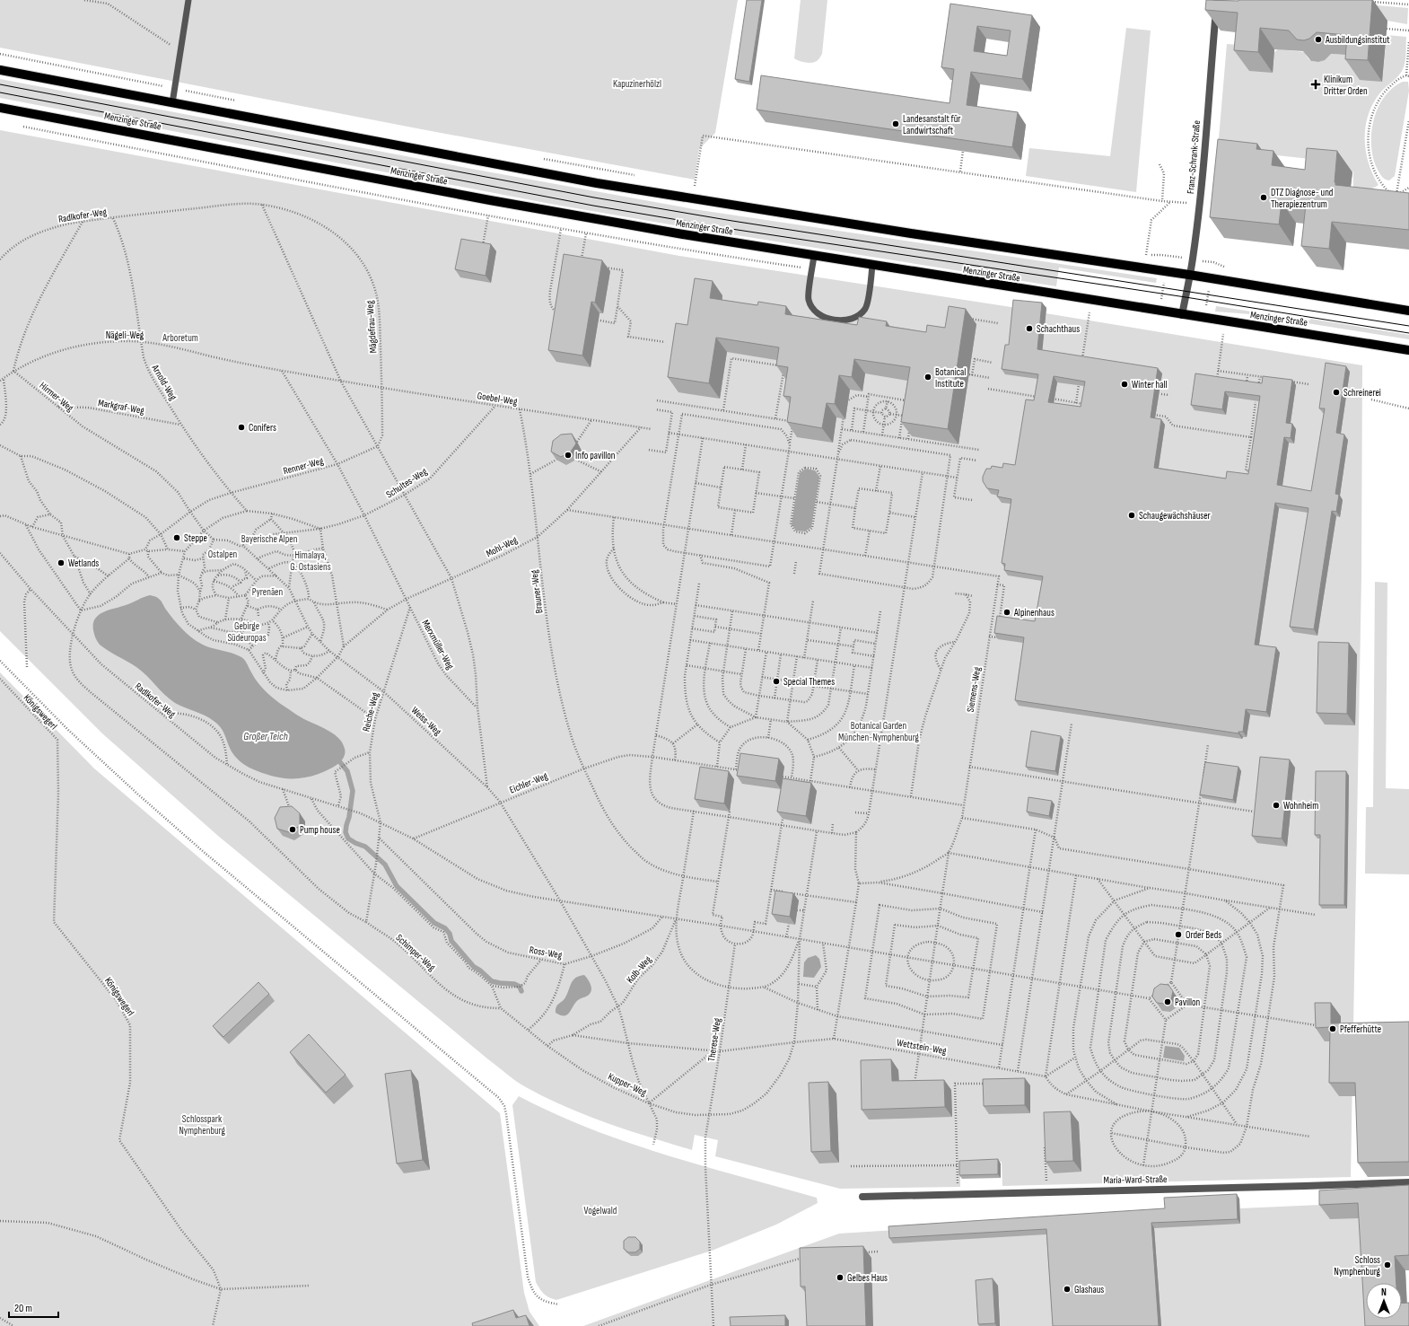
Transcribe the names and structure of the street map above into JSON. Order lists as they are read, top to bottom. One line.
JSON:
{"streets":{"main road":["Menzinger Straße"],"street":["Franz-Schrank-Straße","Maria-Ward-Straße"],"path":["Radlkofer-Weg","Mägdefrau-Weg","Nägeli-Weg","Arnold-Weg","Hirmer-Weg","Goebel-Weg","Markgraf-Weg","Renner-Weg","Schultes-Weg","Mohl-Weg","Brauner-Weg","Merxmüller-Weg","Siemens-Weg","Königswegerl","Reiche-Weg","Weiss-Weg","Eichler-Weg","Schimper-Weg","Ross-Weg","Kolb-Weg","Therese-Weg","Wettstein-Weg","Kupper-Weg"]},"crossings":[["Menzinger Straße","Franz-Schrank-Straße"],["Radlkofer-Weg","Mägdefrau-Weg"],["Radlkofer-Weg","Arnold-Weg"],["Radlkofer-Weg","Reiche-Weg"],["Radlkofer-Weg","Weiss-Weg"],["Radlkofer-Weg","Eichler-Weg"],["Radlkofer-Weg","Schimper-Weg"],["Radlkofer-Weg","Ross-Weg"],["Radlkofer-Weg","Kolb-Weg"],["Radlkofer-Weg","Kupper-Weg"],["Mägdefrau-Weg","Arnold-Weg"],["Mägdefrau-Weg","Goebel-Weg"],["Mägdefrau-Weg","Renner-Weg"],["Nägeli-Weg","Arnold-Weg"],["Nägeli-Weg","Hirmer-Weg"],["Nägeli-Weg","Goebel-Weg"],["Nägeli-Weg","Merxmüller-Weg"],["Arnold-Weg","Markgraf-Weg"],["Arnold-Weg","Renner-Weg"],["Hirmer-Weg","Markgraf-Weg"],["Hirmer-Weg","Renner-Weg"],["Goebel-Weg","Schultes-Weg"],["Goebel-Weg","Mohl-Weg"],["Goebel-Weg","Brauner-Weg"],["Renner-Weg","Merxmüller-Weg"],["Schultes-Weg","Merxmüller-Weg"],["Mohl-Weg","Brauner-Weg"],["Mohl-Weg","Merxmüller-Weg"],["Mohl-Weg","Weiss-Weg"],["Brauner-Weg","Eichler-Weg"],["Merxmüller-Weg","Reiche-Weg"],["Reiche-Weg","Weiss-Weg"],["Reiche-Weg","Ross-Weg"],["Weiss-Weg","Eichler-Weg"],["Weiss-Weg","Ross-Weg"],["Weiss-Weg","Kolb-Weg"],["Weiss-Weg","Wettstein-Weg"],["Weiss-Weg","Kupper-Weg"],["Schimper-Weg","Kupper-Weg"],["Kolb-Weg","Wettstein-Weg"],["Therese-Weg","Wettstein-Weg"],["Therese-Weg","Kupper-Weg"],["Wettstein-Weg","Kupper-Weg"]],"water":["Großer Teich"],"parks":["Kapuzinerhölzl","Arboretum","Bayerische Alpen","Ostalpen","Himalaya, G. Ostasiens","Pyrenäen","Gebirge Südeuropas","Botanical Garden München-Nymphenburg","Schlosspark Nymphenburg","Vogelwald"],"places":{"other":["Ausbildungsinstitut","Landesanstalt für Landwirtschaft","DTZ Diagnose- und Therapiezentrum","Schachthaus","Botanical Institute","Winter hall","Schreinerei","Conifers","Info pavillon","Schaugewächshäuser","Steppe","Wetlands","Alpinenhaus","Special Themes","Wohnheim","Pump house","Order Beds","Pavillon","Pfefferhütte","Schloss Nymphenburg","Gelbes Haus","Glashaus"],"health":["Klinikum Dritter Orden"]},"scale_bar":"20 m","north":"top"}
